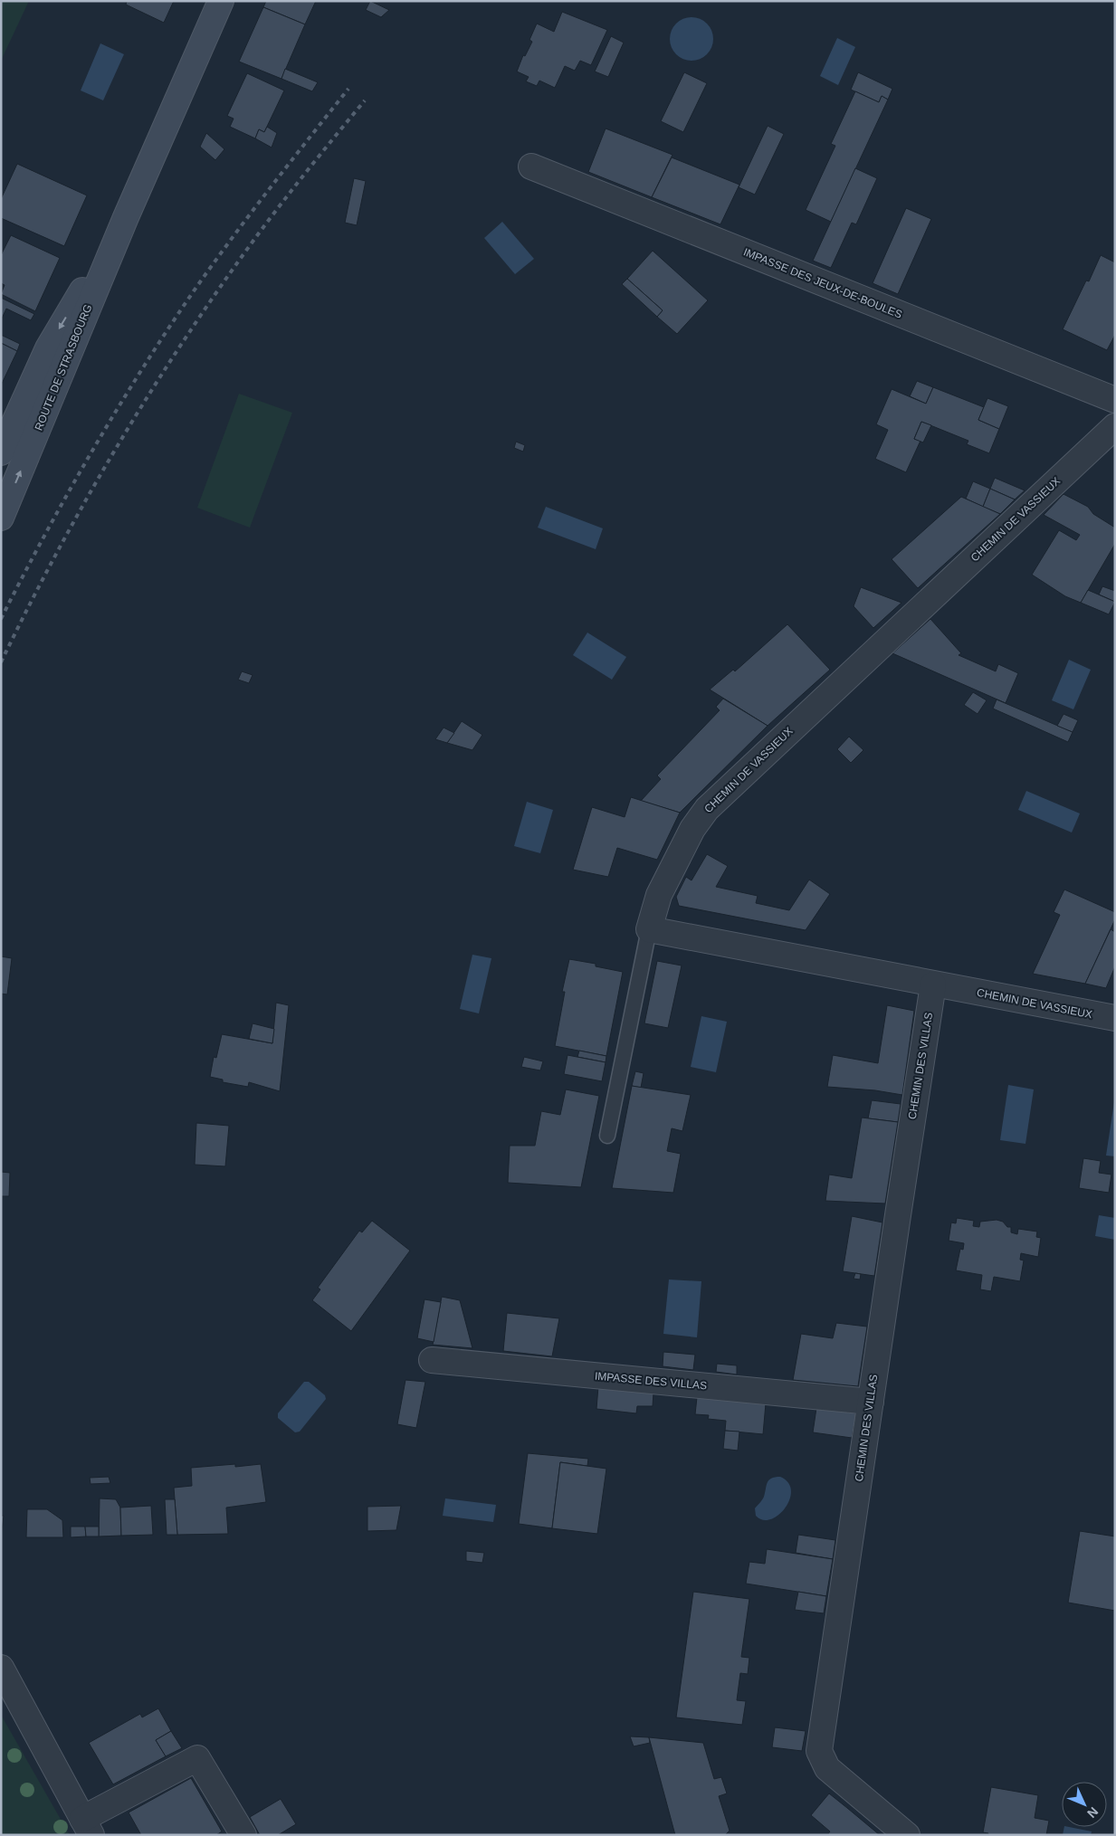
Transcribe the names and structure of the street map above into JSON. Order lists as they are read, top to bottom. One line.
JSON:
{"streets":{"main road":["ROUTE DE STRASBOURG"],"street":["IMPASSE DES JEUX-DE-BOULES","CHEMIN DE VASSIEUX","CHEMIN DES VILLAS","IMPASSE DES VILLAS"]},"crossings":[["CHEMIN DE VASSIEUX","CHEMIN DES VILLAS"],["CHEMIN DES VILLAS","IMPASSE DES VILLAS"]],"north":"bottom right"}
